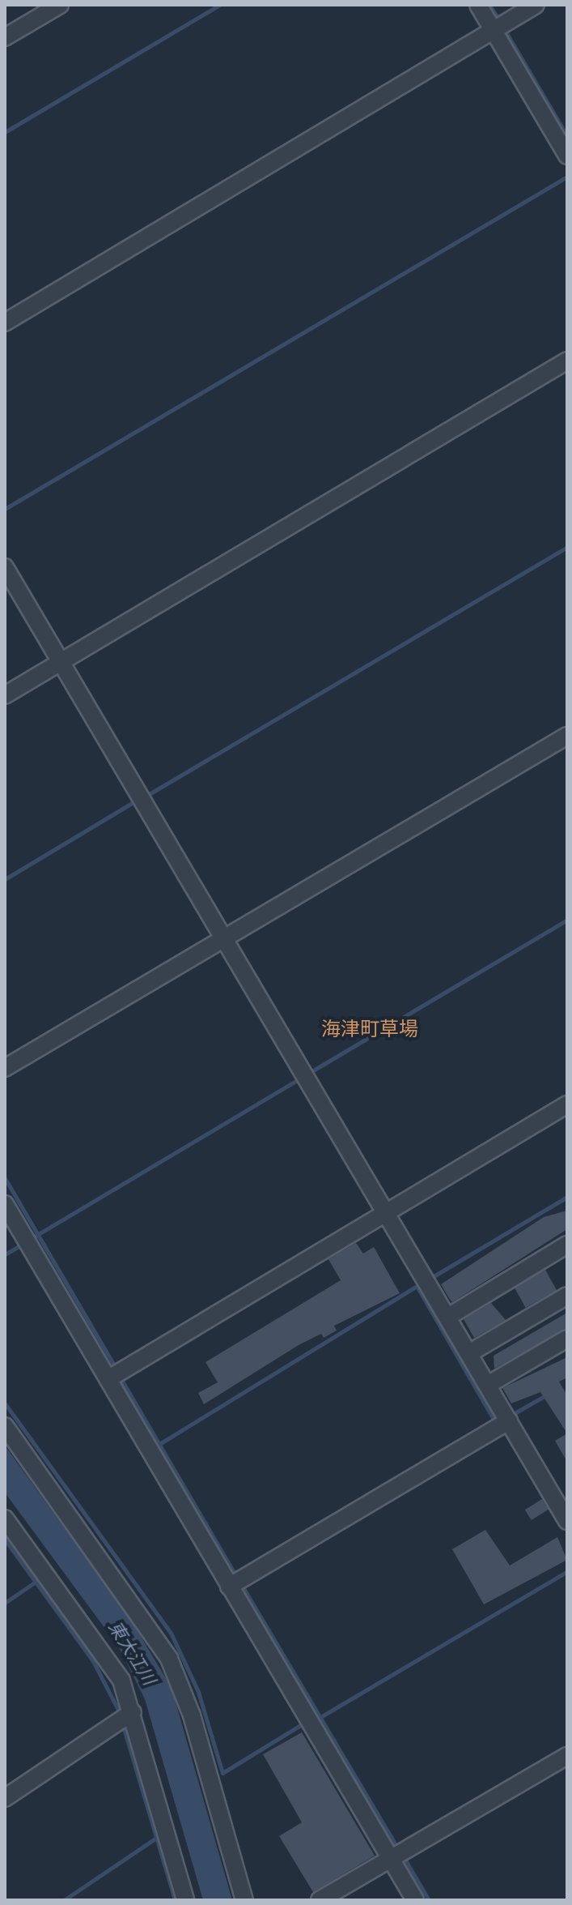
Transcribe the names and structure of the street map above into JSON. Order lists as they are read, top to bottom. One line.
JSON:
{"districts":["海津町草場"],"water":["東大江川"]}
